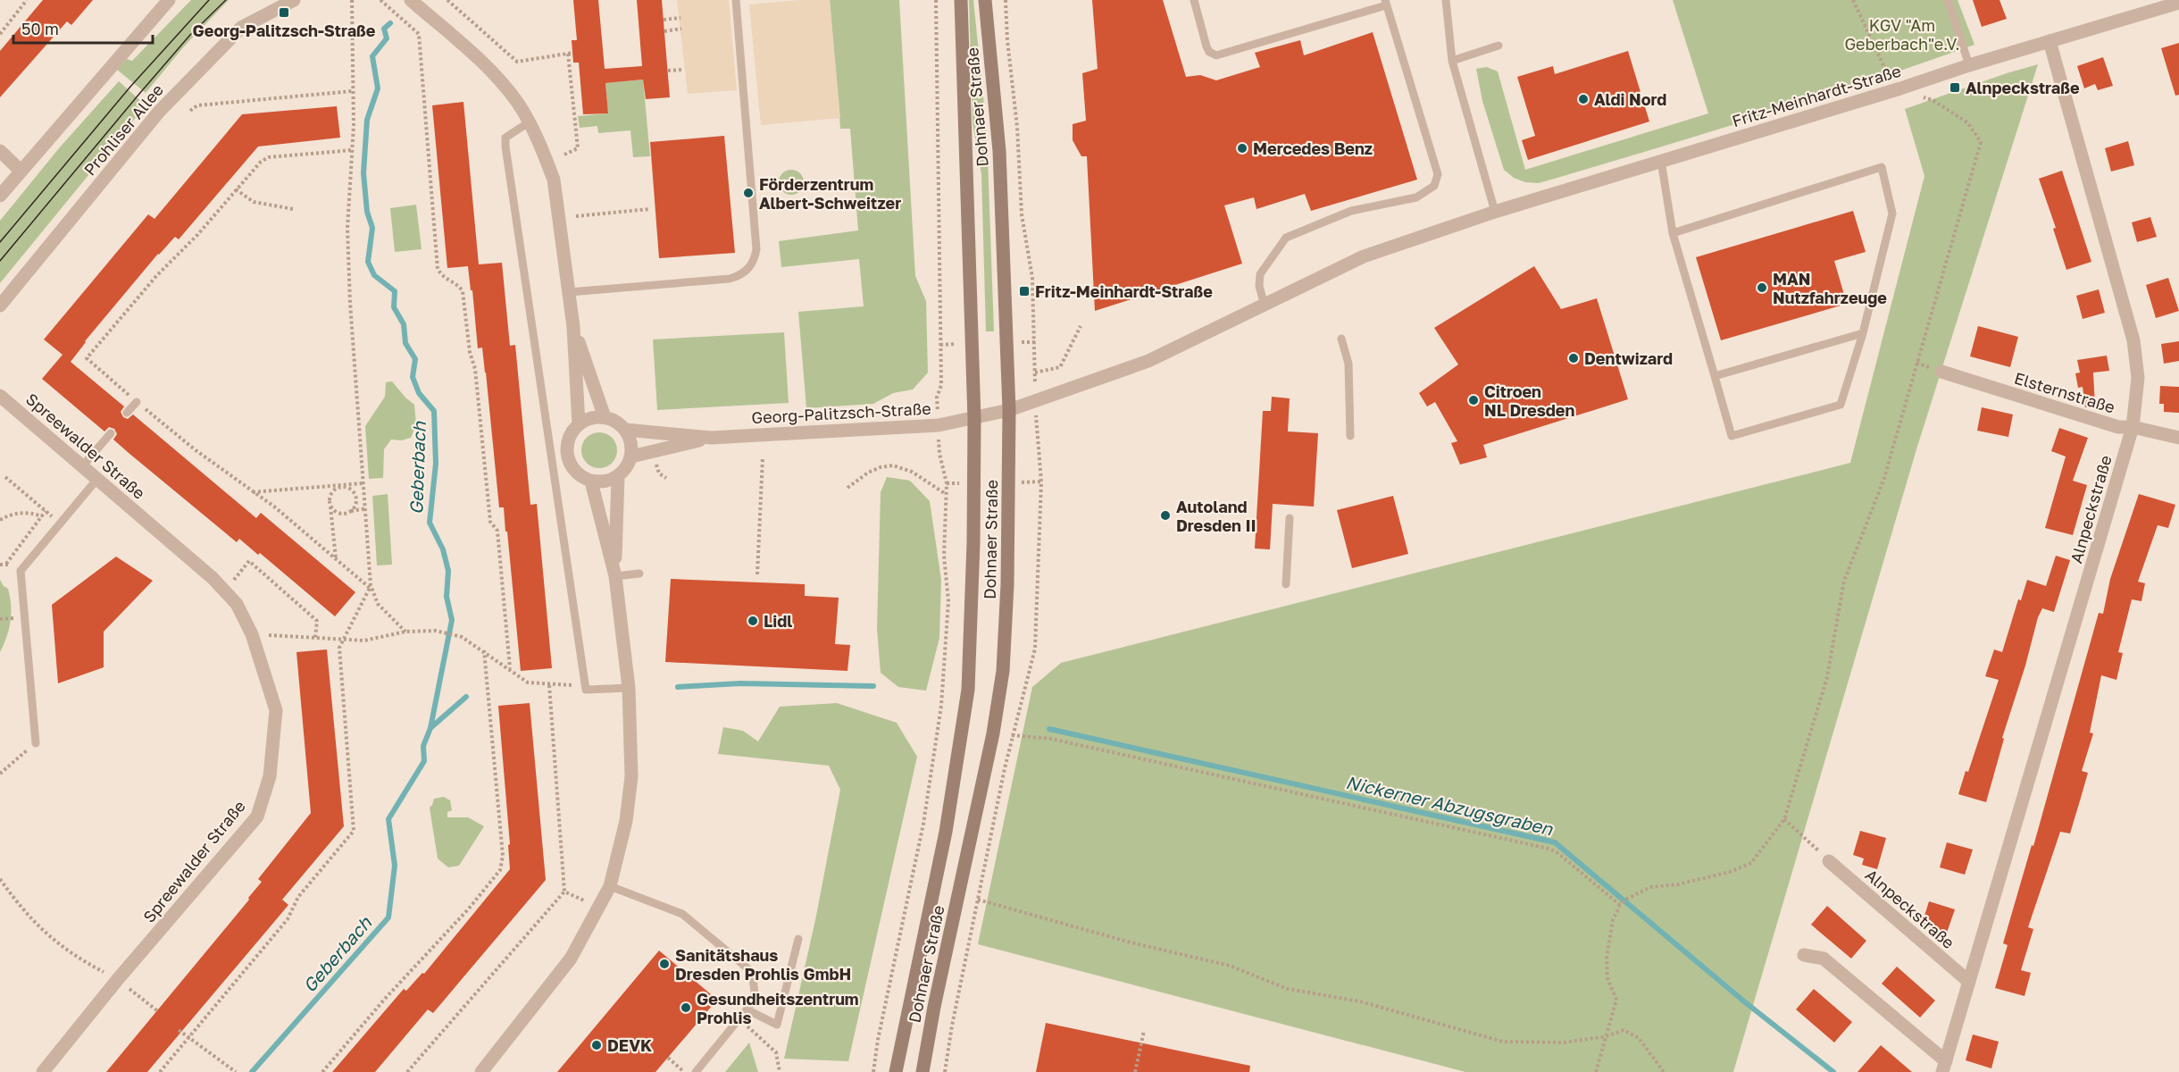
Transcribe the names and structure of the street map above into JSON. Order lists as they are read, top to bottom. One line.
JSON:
{"streets":{"main road":["Dohnaer Straße"],"street":["Fritz-Meinhardt-Straße","Prohliser Allee","Elsternstraße","Georg-Palitzsch-Straße","Spreewalder Straße","Alnpeckstraße"]},"crossings":[["Fritz-Meinhardt-Straße","Dohnaer Straße"],["Fritz-Meinhardt-Straße","Georg-Palitzsch-Straße"],["Fritz-Meinhardt-Straße","Alnpeckstraße"],["Dohnaer Straße","Georg-Palitzsch-Straße"],["Elsternstraße","Alnpeckstraße"]],"water":["Geberbach","Nickerner Abzugsgraben"],"parks":["KGV \"Am Geberbach\"e.V."],"places":{"transit":["Georg-Palitzsch-Straße","Alnpeckstraße","Fritz-Meinhardt-Straße"],"other":["Aldi Nord","Mercedes Benz","Förderzentrum Albert-Schweitzer","MAN Nutzfahrzeuge","Dentwizard","Citroen NL Dresden","Autoland Dresden II","Lidl","Sanitätshaus Dresden Prohlis GmbH","Gesundheitszentrum Prohlis","DEVK"]},"scale_bar":"50 m"}
